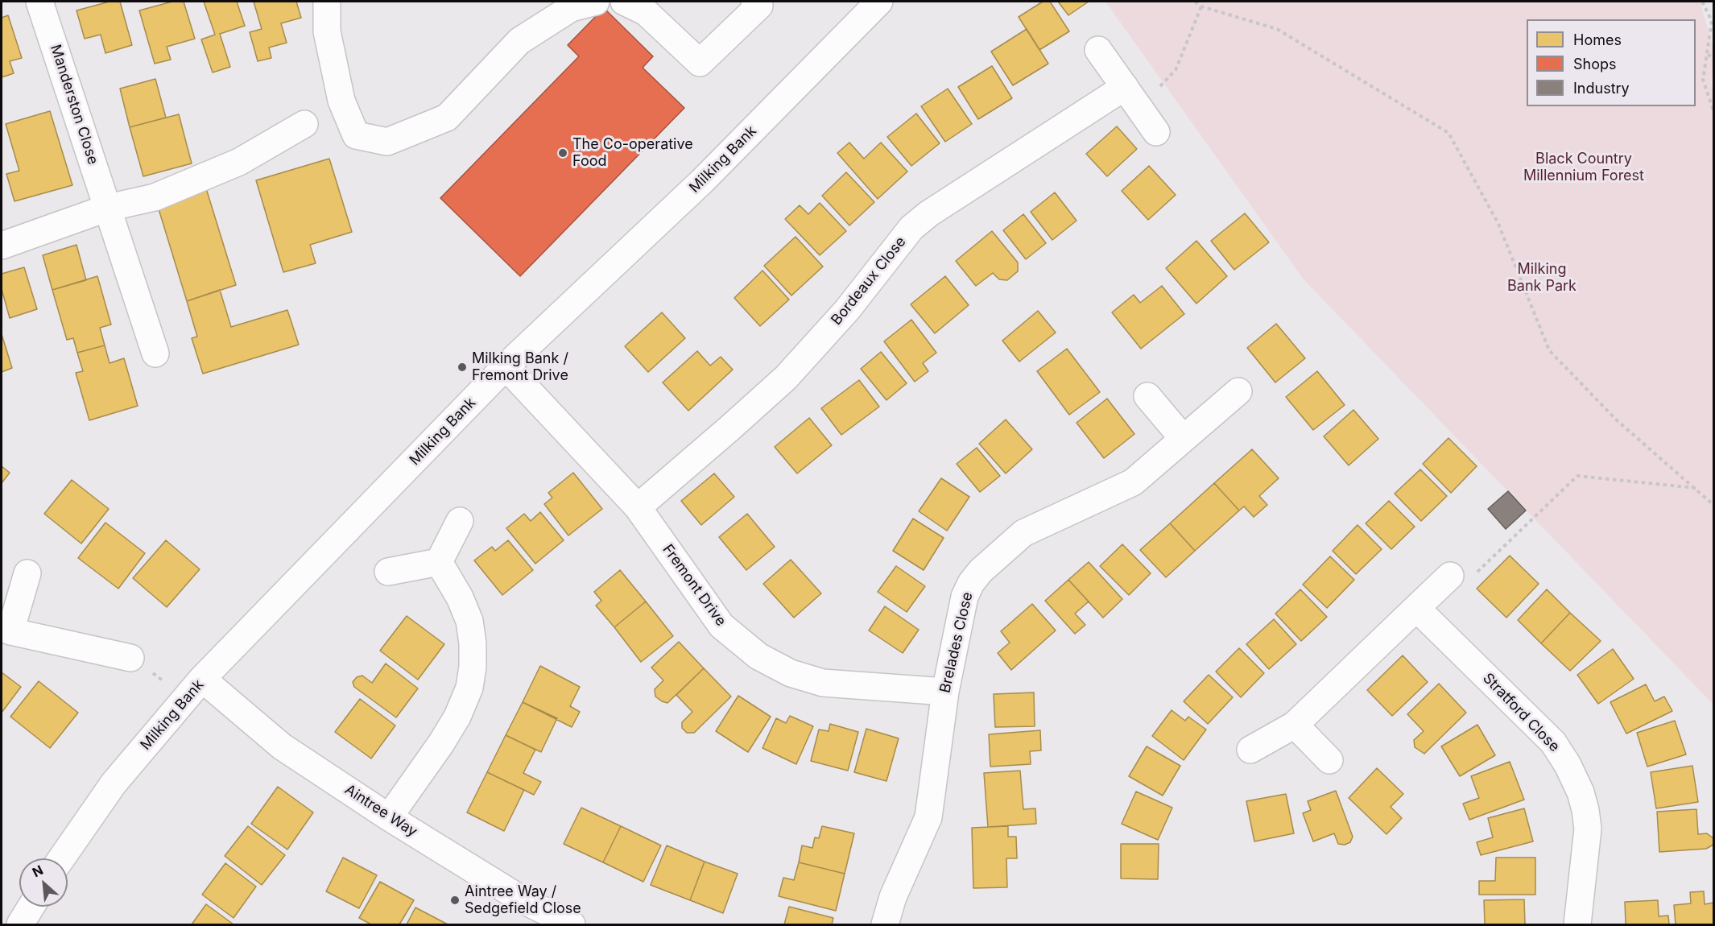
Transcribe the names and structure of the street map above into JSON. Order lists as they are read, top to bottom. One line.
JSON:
{"streets":{"street":["Manderston Close","Milking Bank","Bordeaux Close","Fremont Drive","Brelades Close","Stratford Close","Aintree Way"]},"crossings":[["Milking Bank","Fremont Drive"],["Milking Bank","Aintree Way"],["Bordeaux Close","Fremont Drive"],["Fremont Drive","Brelades Close"]],"parks":["Black Country Millennium Forest","Milking Bank Park"],"places":["The Co-operative Food","Milking Bank / Fremont Drive","Aintree Way / Sedgefield Close"],"legend":["Homes","Shops","Industry"],"north":"top left"}
